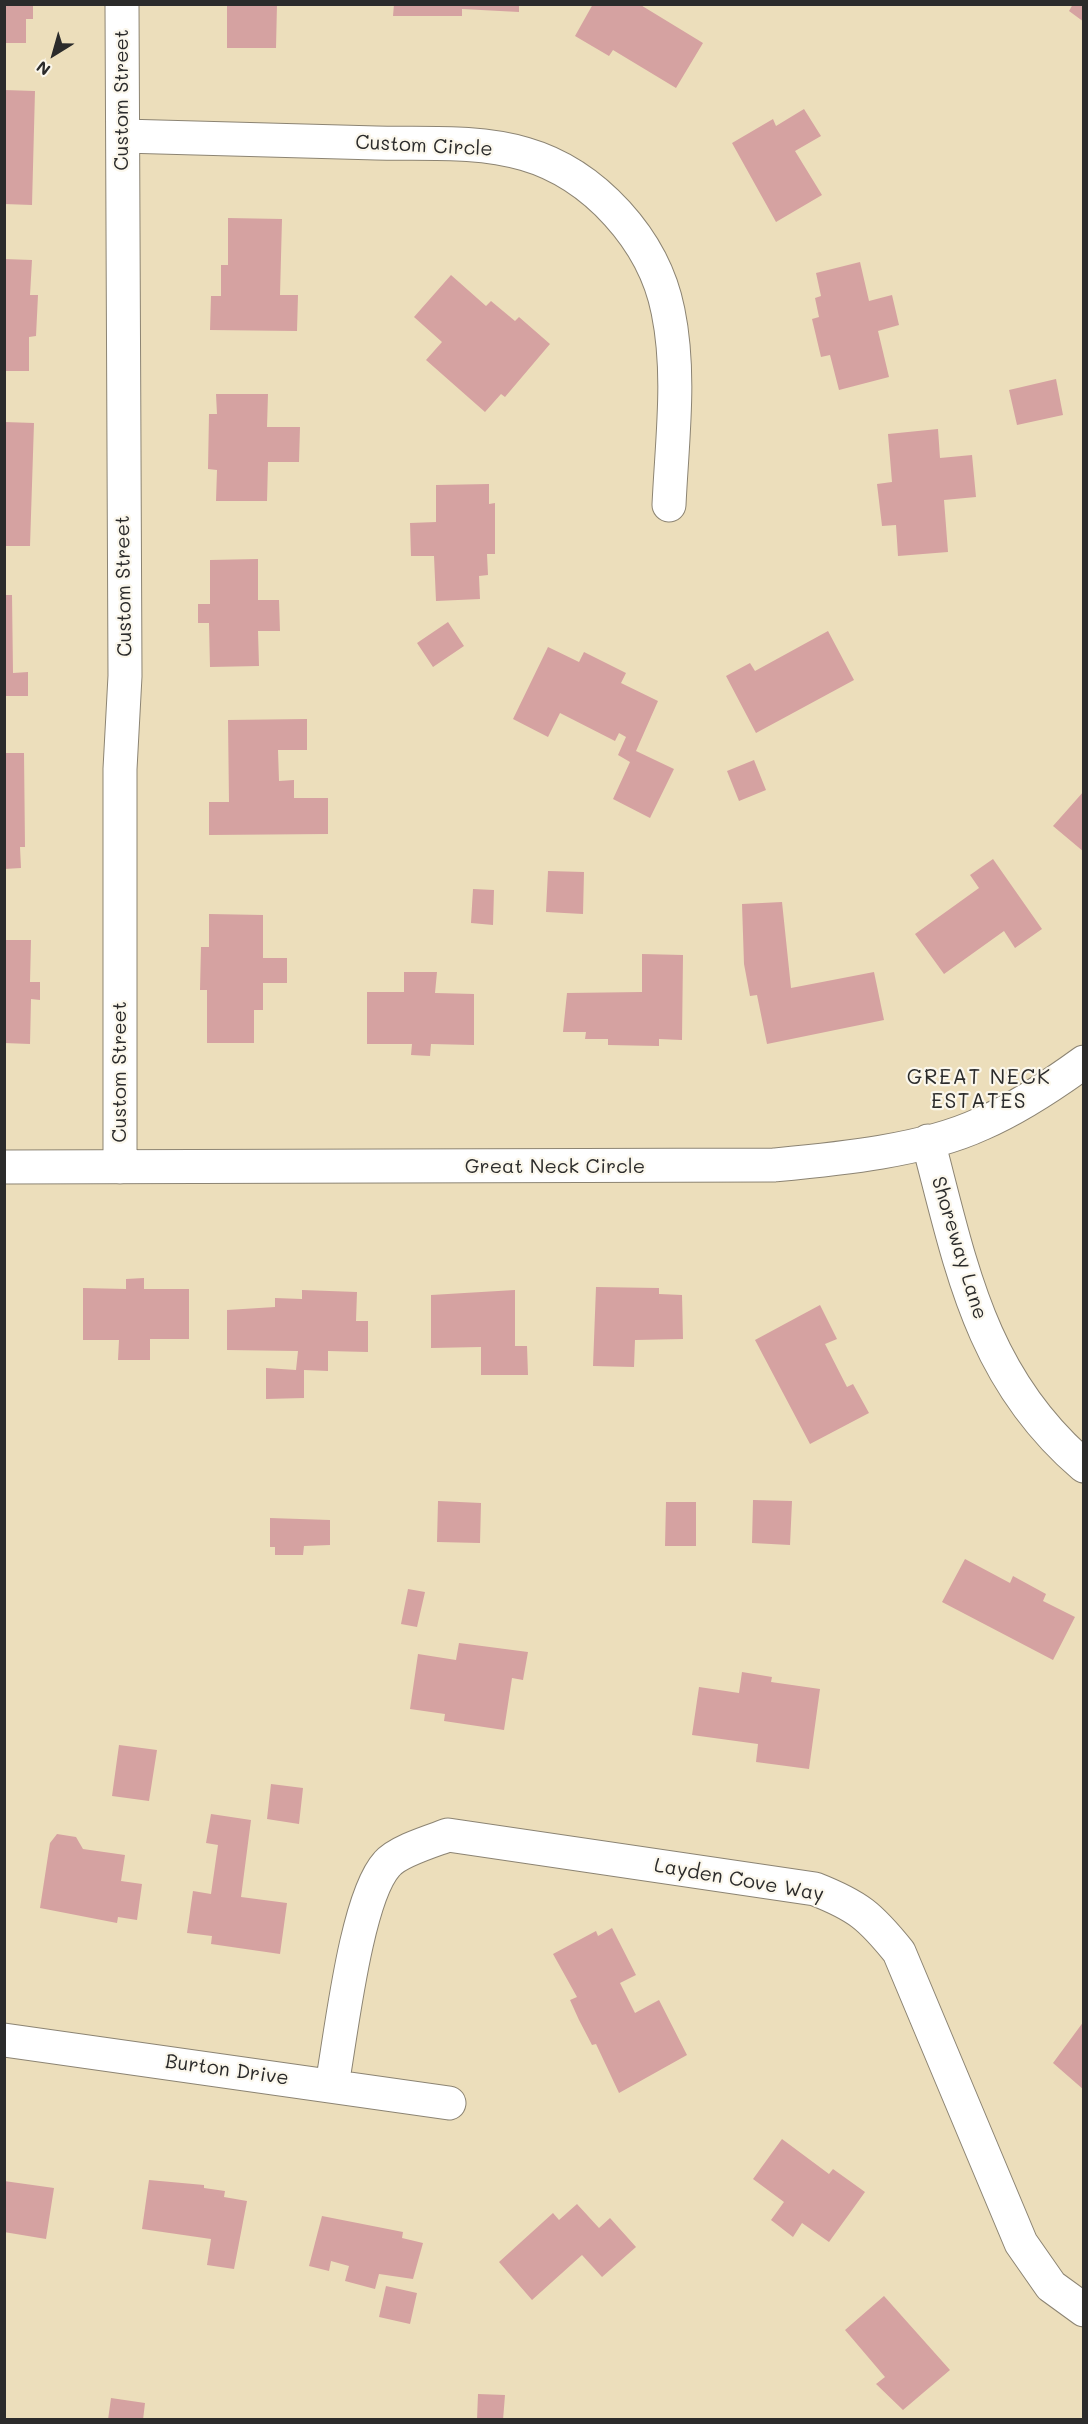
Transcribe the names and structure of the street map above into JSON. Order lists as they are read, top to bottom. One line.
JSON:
{"streets":{"street":["Custom Street","Custom Circle","Great Neck Circle","Shoreway Lane","Layden Cove Way","Burton Drive"]},"crossings":[["Custom Street","Custom Circle"],["Custom Street","Great Neck Circle"],["Great Neck Circle","Shoreway Lane"],["Layden Cove Way","Burton Drive"]],"districts":["GREAT NECK ESTATES"],"north":"bottom left"}
